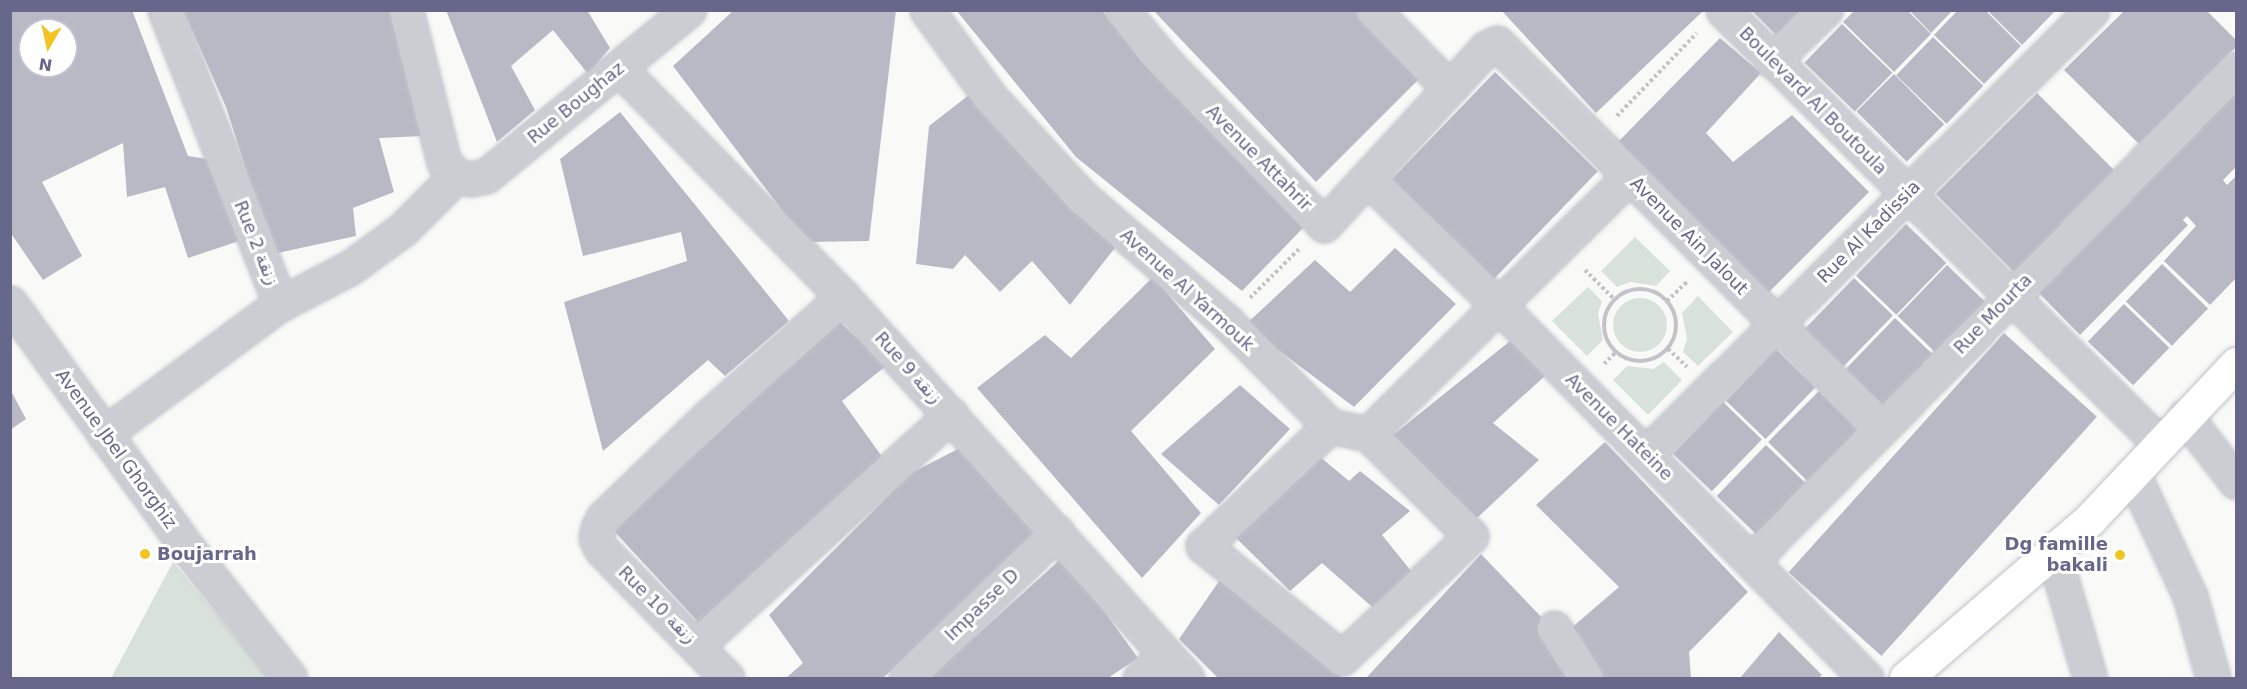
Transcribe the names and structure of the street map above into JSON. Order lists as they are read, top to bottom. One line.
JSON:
{"streets":{"street":["Boulevard Al Boutoula","Rue Boughaz","Avenue Attahrir","Rue Al Kadissia","Avenue Ain Jalout","Rue 2 زنقة","Avenue Al Yarmouk","Rue Mourta","Rue 9 زنقة","Avenue Hateine","Avenue Jbel Ghorghiz","Rue 10 زنقة","Impasse D"]},"crossings":[["Boulevard Al Boutoula","Rue Al Kadissia"],["Boulevard Al Boutoula","Rue Mourta"],["Rue Boughaz","Rue 2 زنقة"],["Rue Boughaz","Rue 9 زنقة"],["Avenue Attahrir","Avenue Ain Jalout"],["Avenue Attahrir","Avenue Hateine"],["Rue Al Kadissia","Avenue Ain Jalout"],["Rue Al Kadissia","Avenue Hateine"],["Avenue Ain Jalout","Rue Mourta"],["Rue Mourta","Avenue Hateine"],["Rue 9 زنقة","Rue 10 زنقة"],["Rue 9 زنقة","Impasse D"]],"places":["Boujarrah","Dg famille bakali"],"north":"bottom"}
